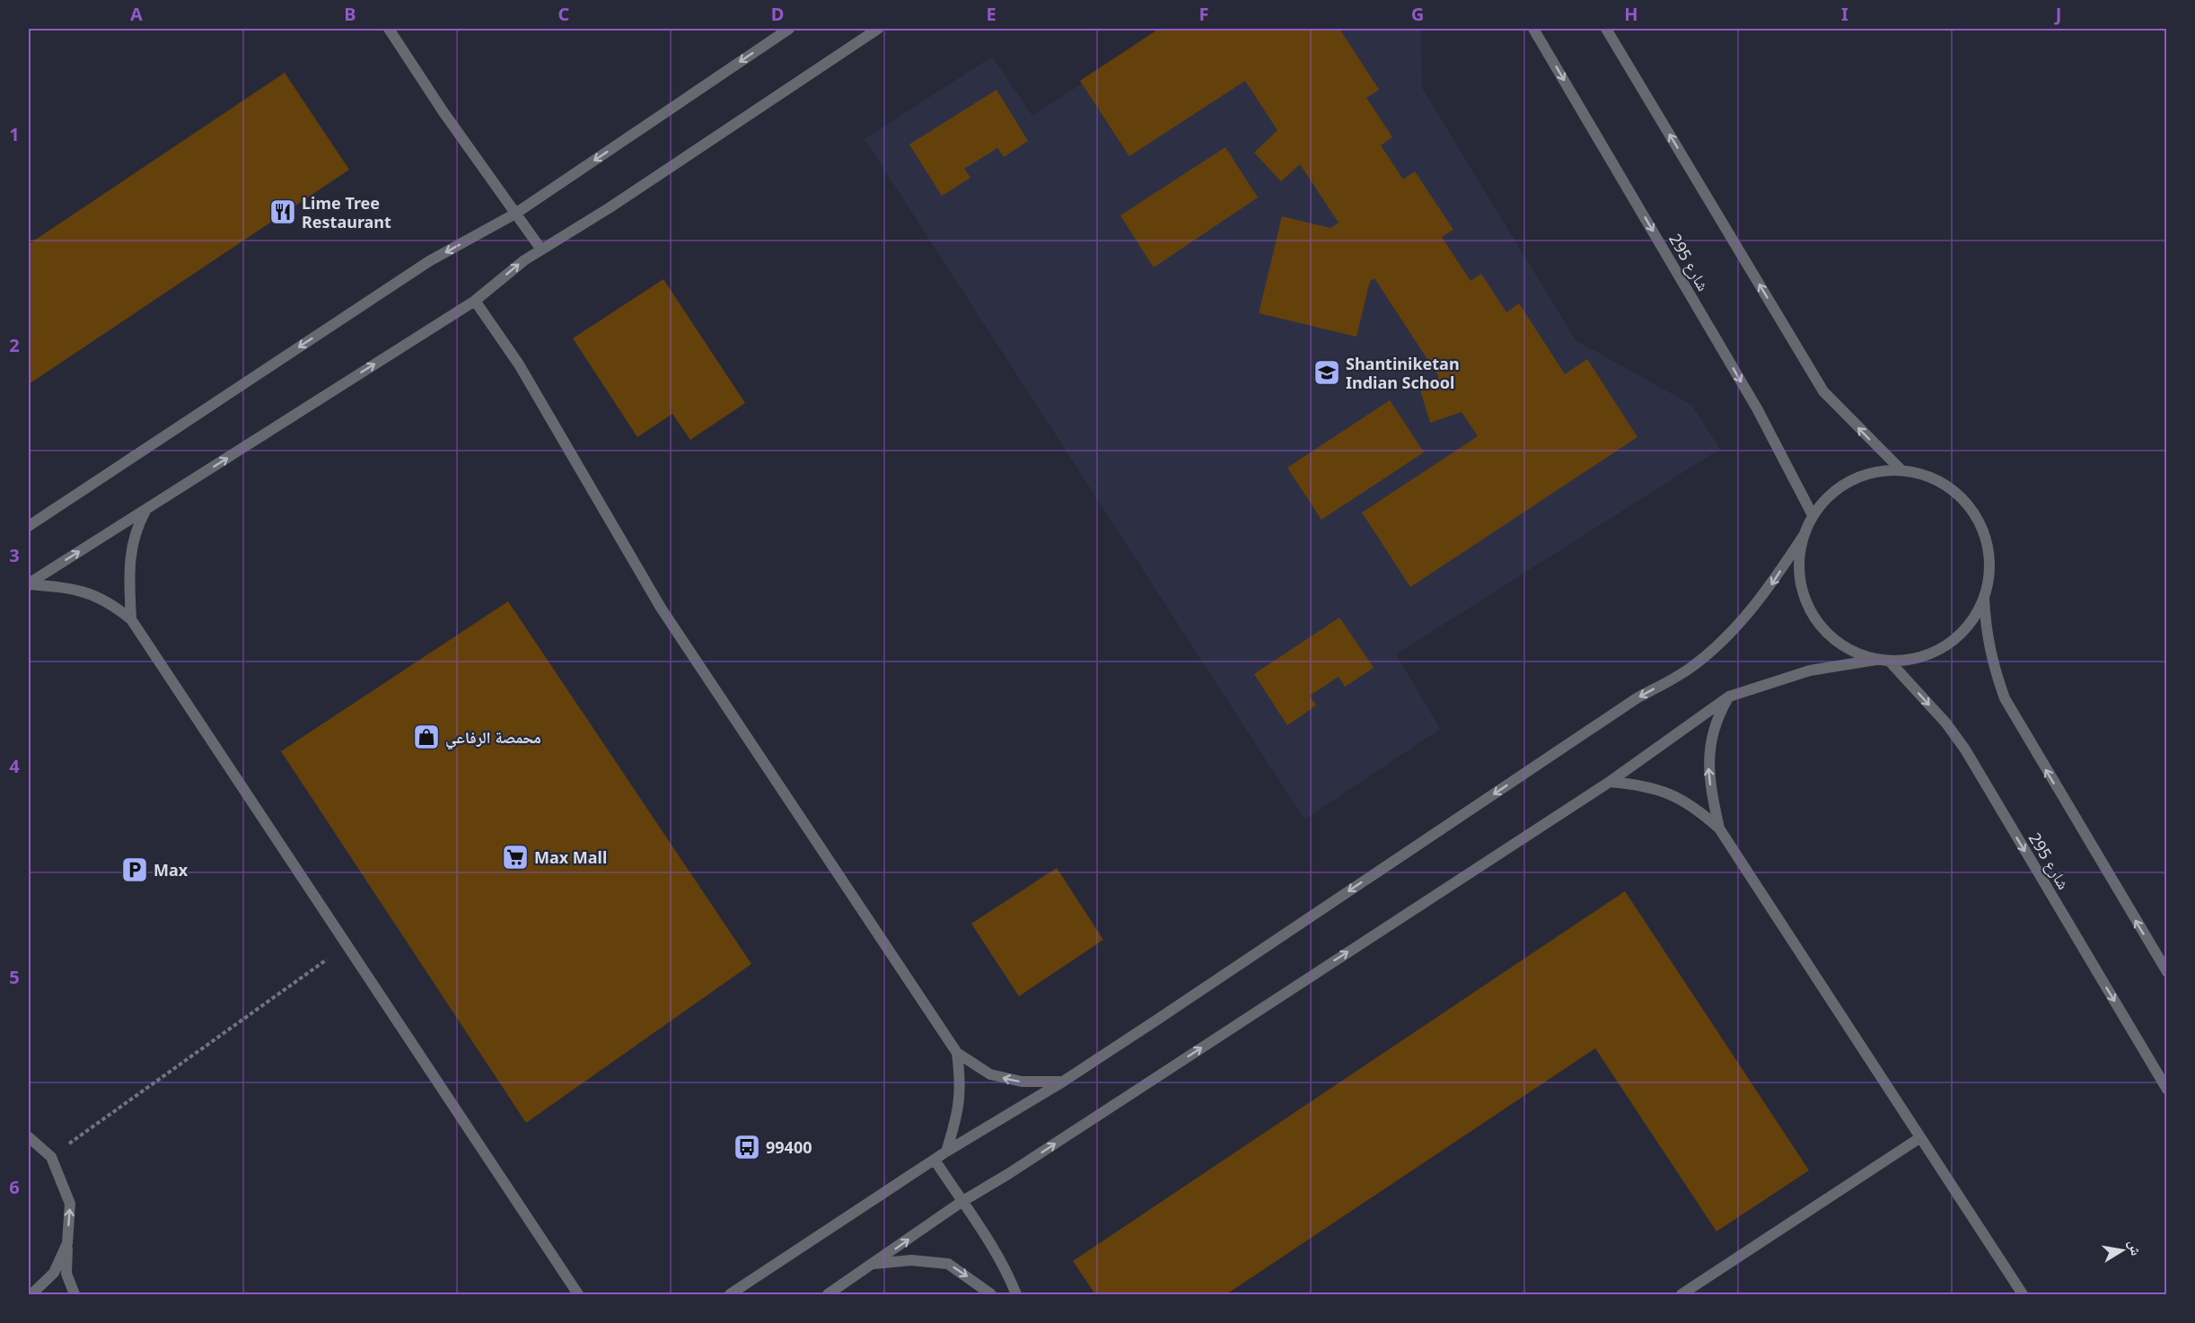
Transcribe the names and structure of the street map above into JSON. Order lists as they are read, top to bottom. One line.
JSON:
{"streets":{"street":["شارع 295"]},"places":{"restaurant":["Lime Tree Restaurant"],"school or university":["Shantiniketan Indian School"],"shop":["محمصة الرفاعي"],"supermarket":["Max Mall"],"parking":["Max"],"bus stop":["99400"]},"north":"right","grid":{"columns":["A","B","C","D","E","F","G","H","I","J"],"rows":["1","2","3","4","5","6"]}}
